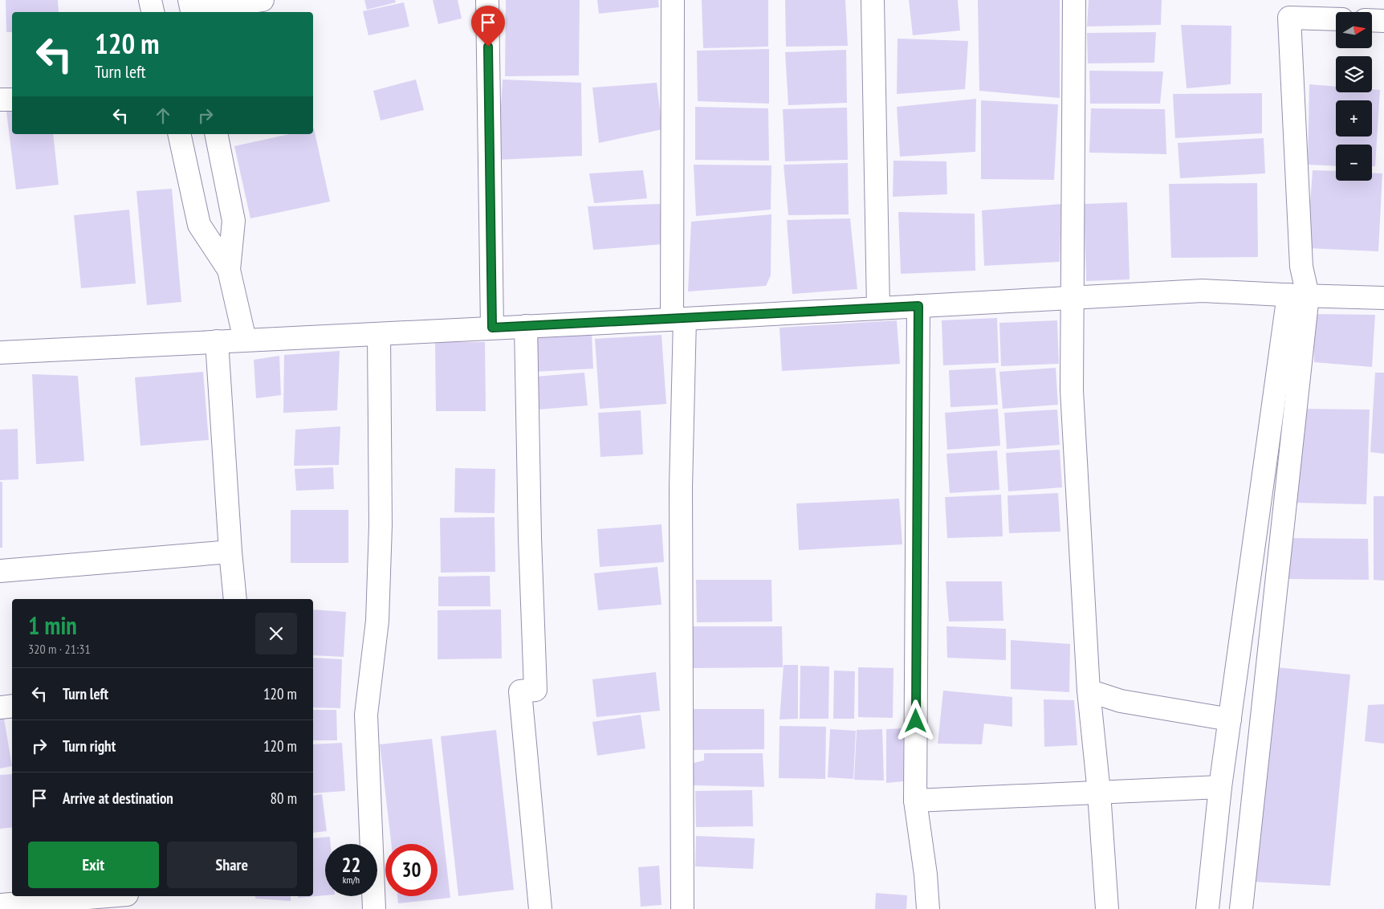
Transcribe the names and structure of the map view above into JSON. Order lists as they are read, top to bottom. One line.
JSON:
{"north":"right","page":{"map_buttons":["+","−"],"turn":["120 m","Turn left"],"heading":["1 min","320 m · 21:31"],"list":[{"name":"Turn left","value":"120 m"},{"name":"Turn right","value":"120 m"},{"name":"Arrive at destination","value":"80 m"}],"buttons":["Exit","Share"],"speed":"22 km/h","limit":"30"}}
